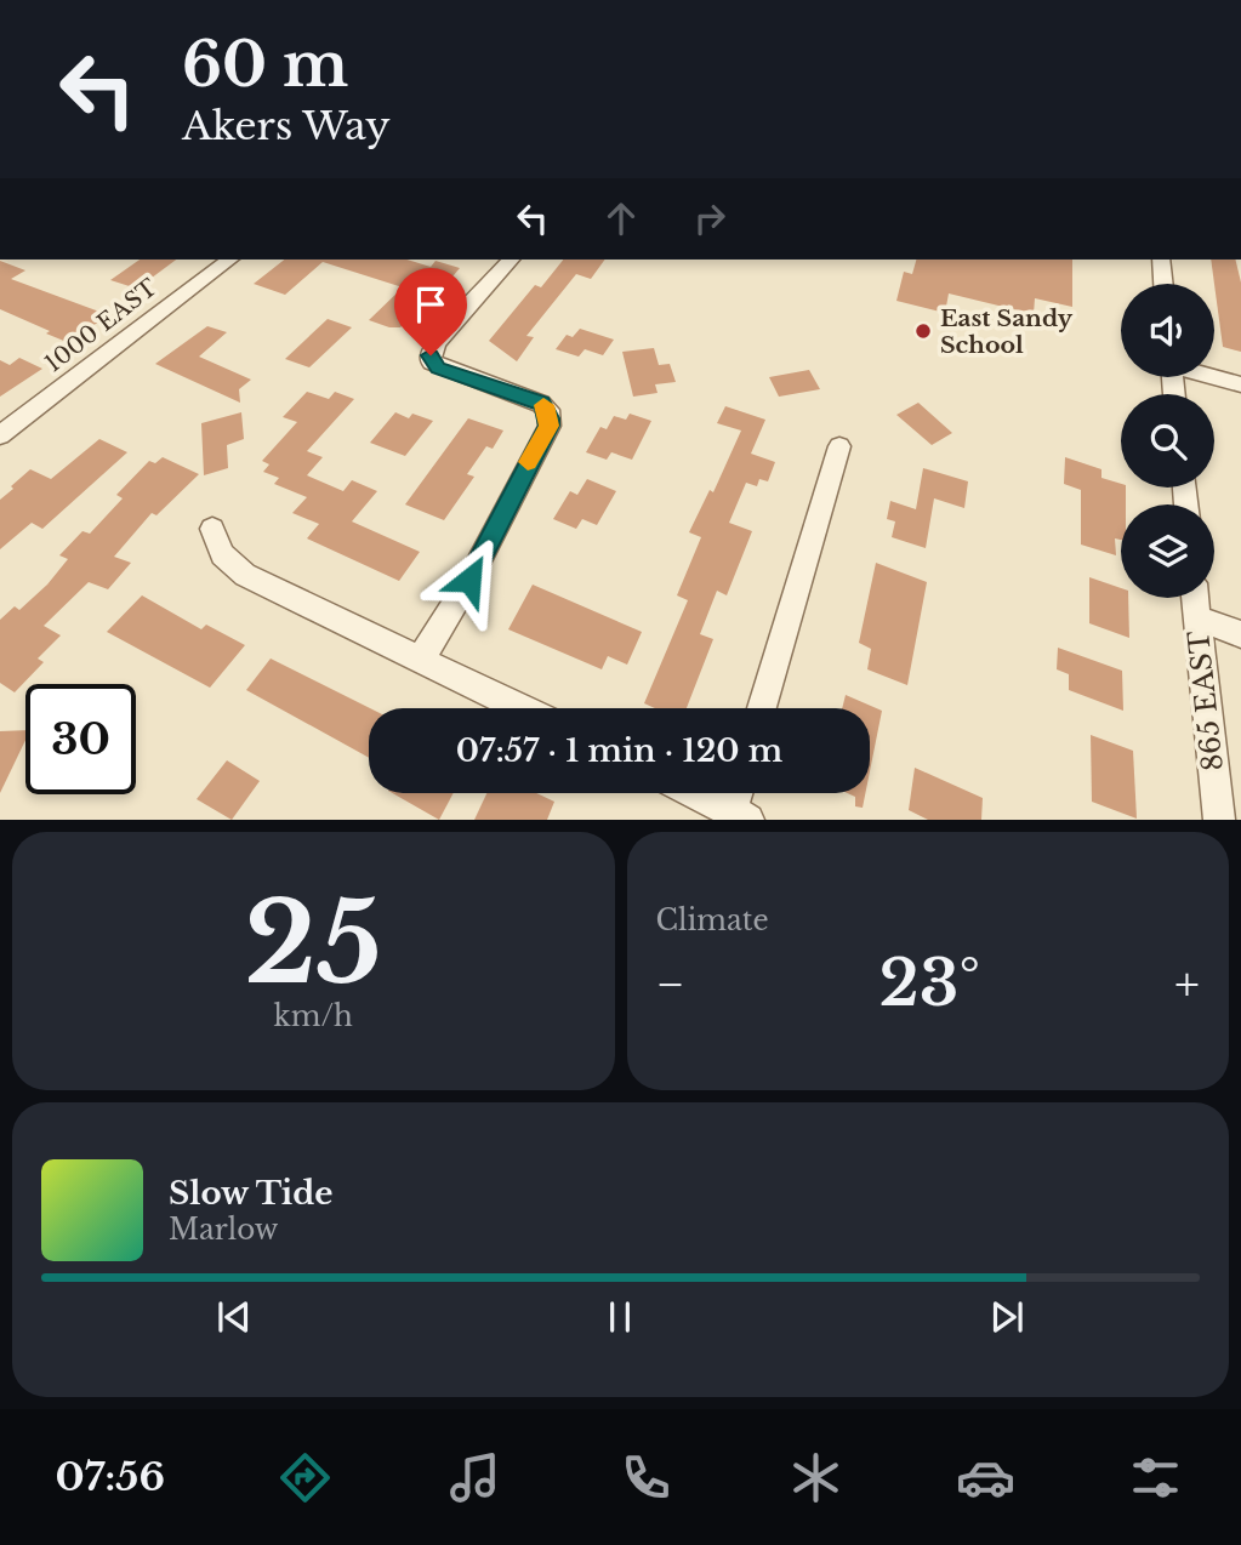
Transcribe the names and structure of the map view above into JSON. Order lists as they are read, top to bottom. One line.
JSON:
{"streets":{"street":["1000 EAST","865 EAST"]},"places":["East Sandy School"],"page":{"turn":["60 m","Akers Way"],"limit":"30","trip":"07:57 · 1 min · 120 m","tile":[["25","km/h"],"Climate"],"heat":["−","23°","+"],"song":["Slow Tide","Marlow"],"tabs":"07:56"}}
